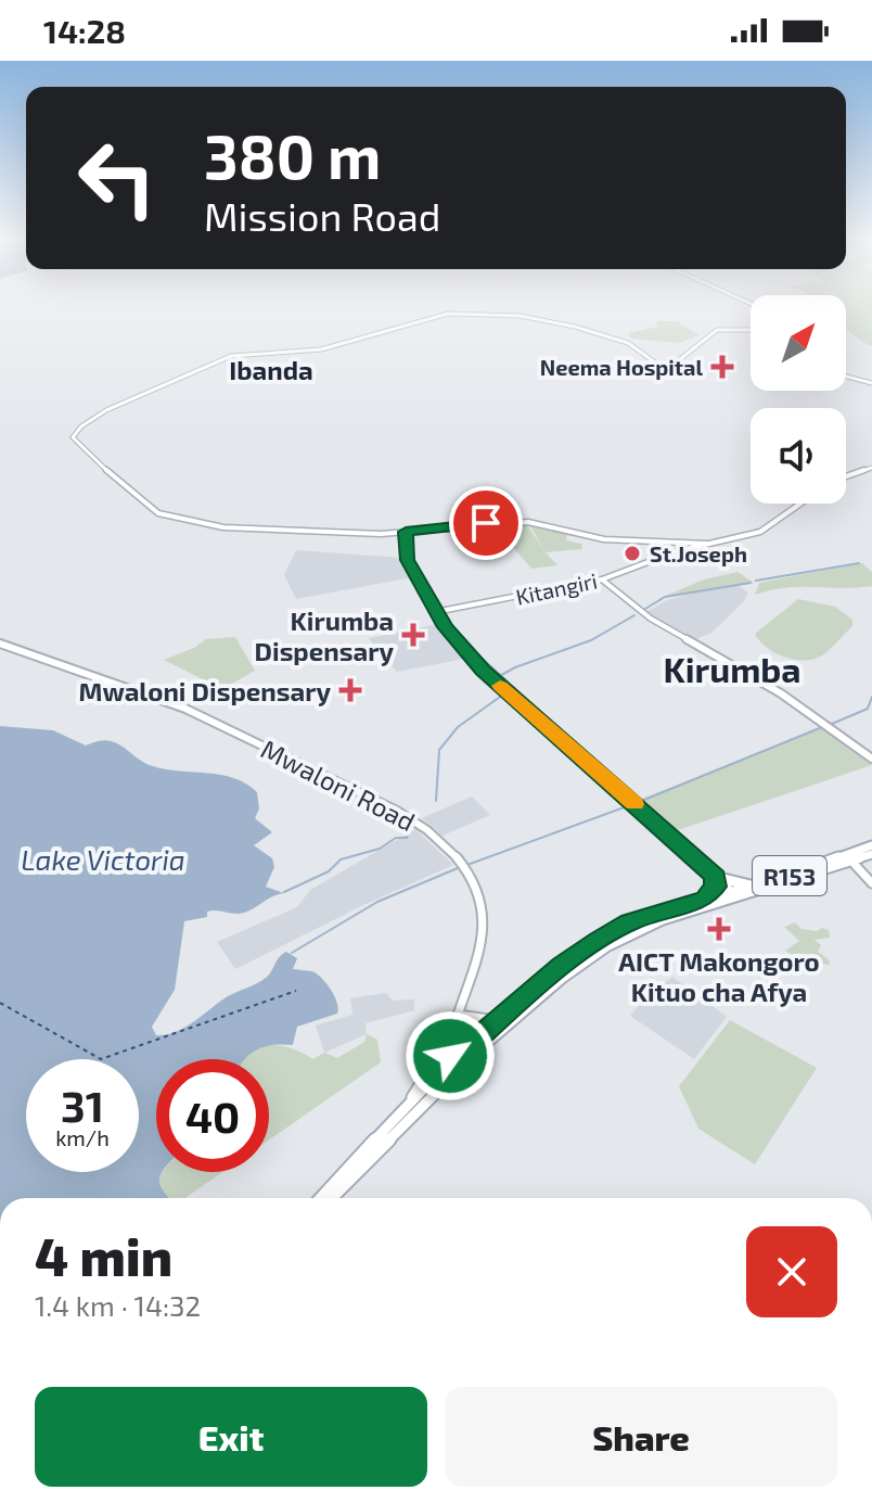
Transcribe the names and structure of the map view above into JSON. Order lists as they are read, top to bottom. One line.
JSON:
{"streets":{"main road":["R153"],"street":["Kitangiri","Mwaloni Road"]},"crossings":[["Mwaloni Road","R153"]],"districts":["Ibanda","Kirumba"],"water":["Lake Victoria"],"places":{"health":["Neema Hospital","Kirumba Dispensary","Mwaloni Dispensary","AICT Makongoro Kituo cha Afya"],"other":["St.Joseph"]},"north":"top right","page":{"status":"14:28","turn":["380 m","Mission Road"],"speed":"31 km/h","limit":"40","heading":["4 min","1.4 km · 14:32"],"buttons":["Exit","Share"]}}
